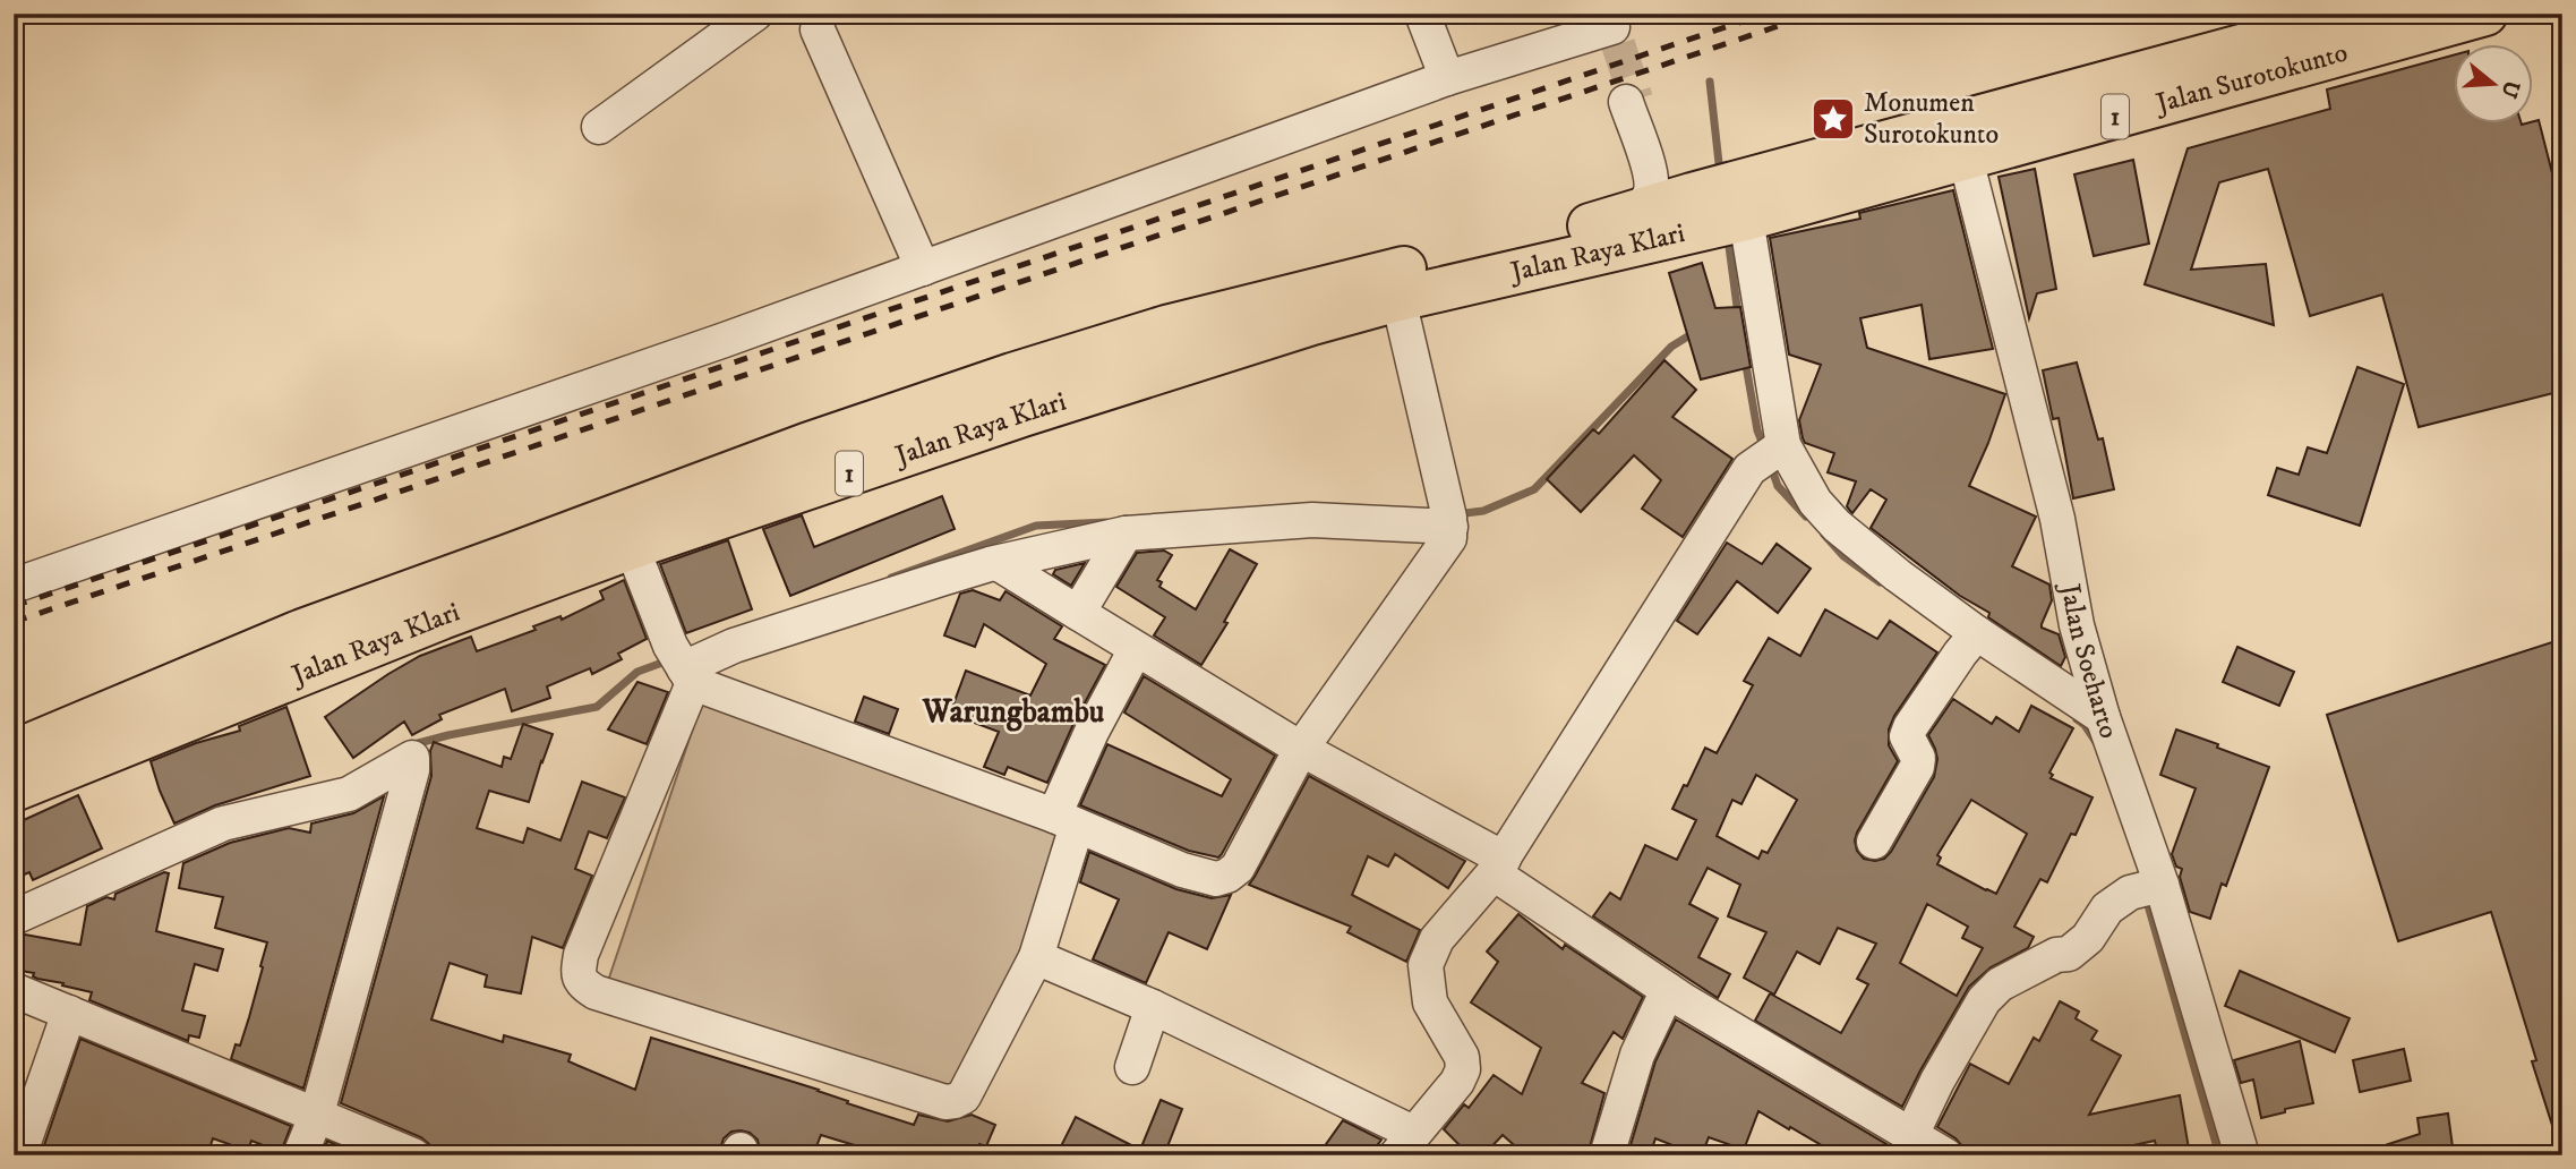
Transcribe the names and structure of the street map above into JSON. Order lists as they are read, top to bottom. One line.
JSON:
{"streets":{"main road":["Jalan Surotokunto","1","Jalan Raya Klari"],"street":["Jalan Soeharto"]},"crossings":[["Jalan Surotokunto","Jalan Raya Klari"],["Jalan Surotokunto","Jalan Soeharto"]],"districts":["Warungbambu"],"places":{"place":["Monumen Surotokunto"]},"north":"right"}
